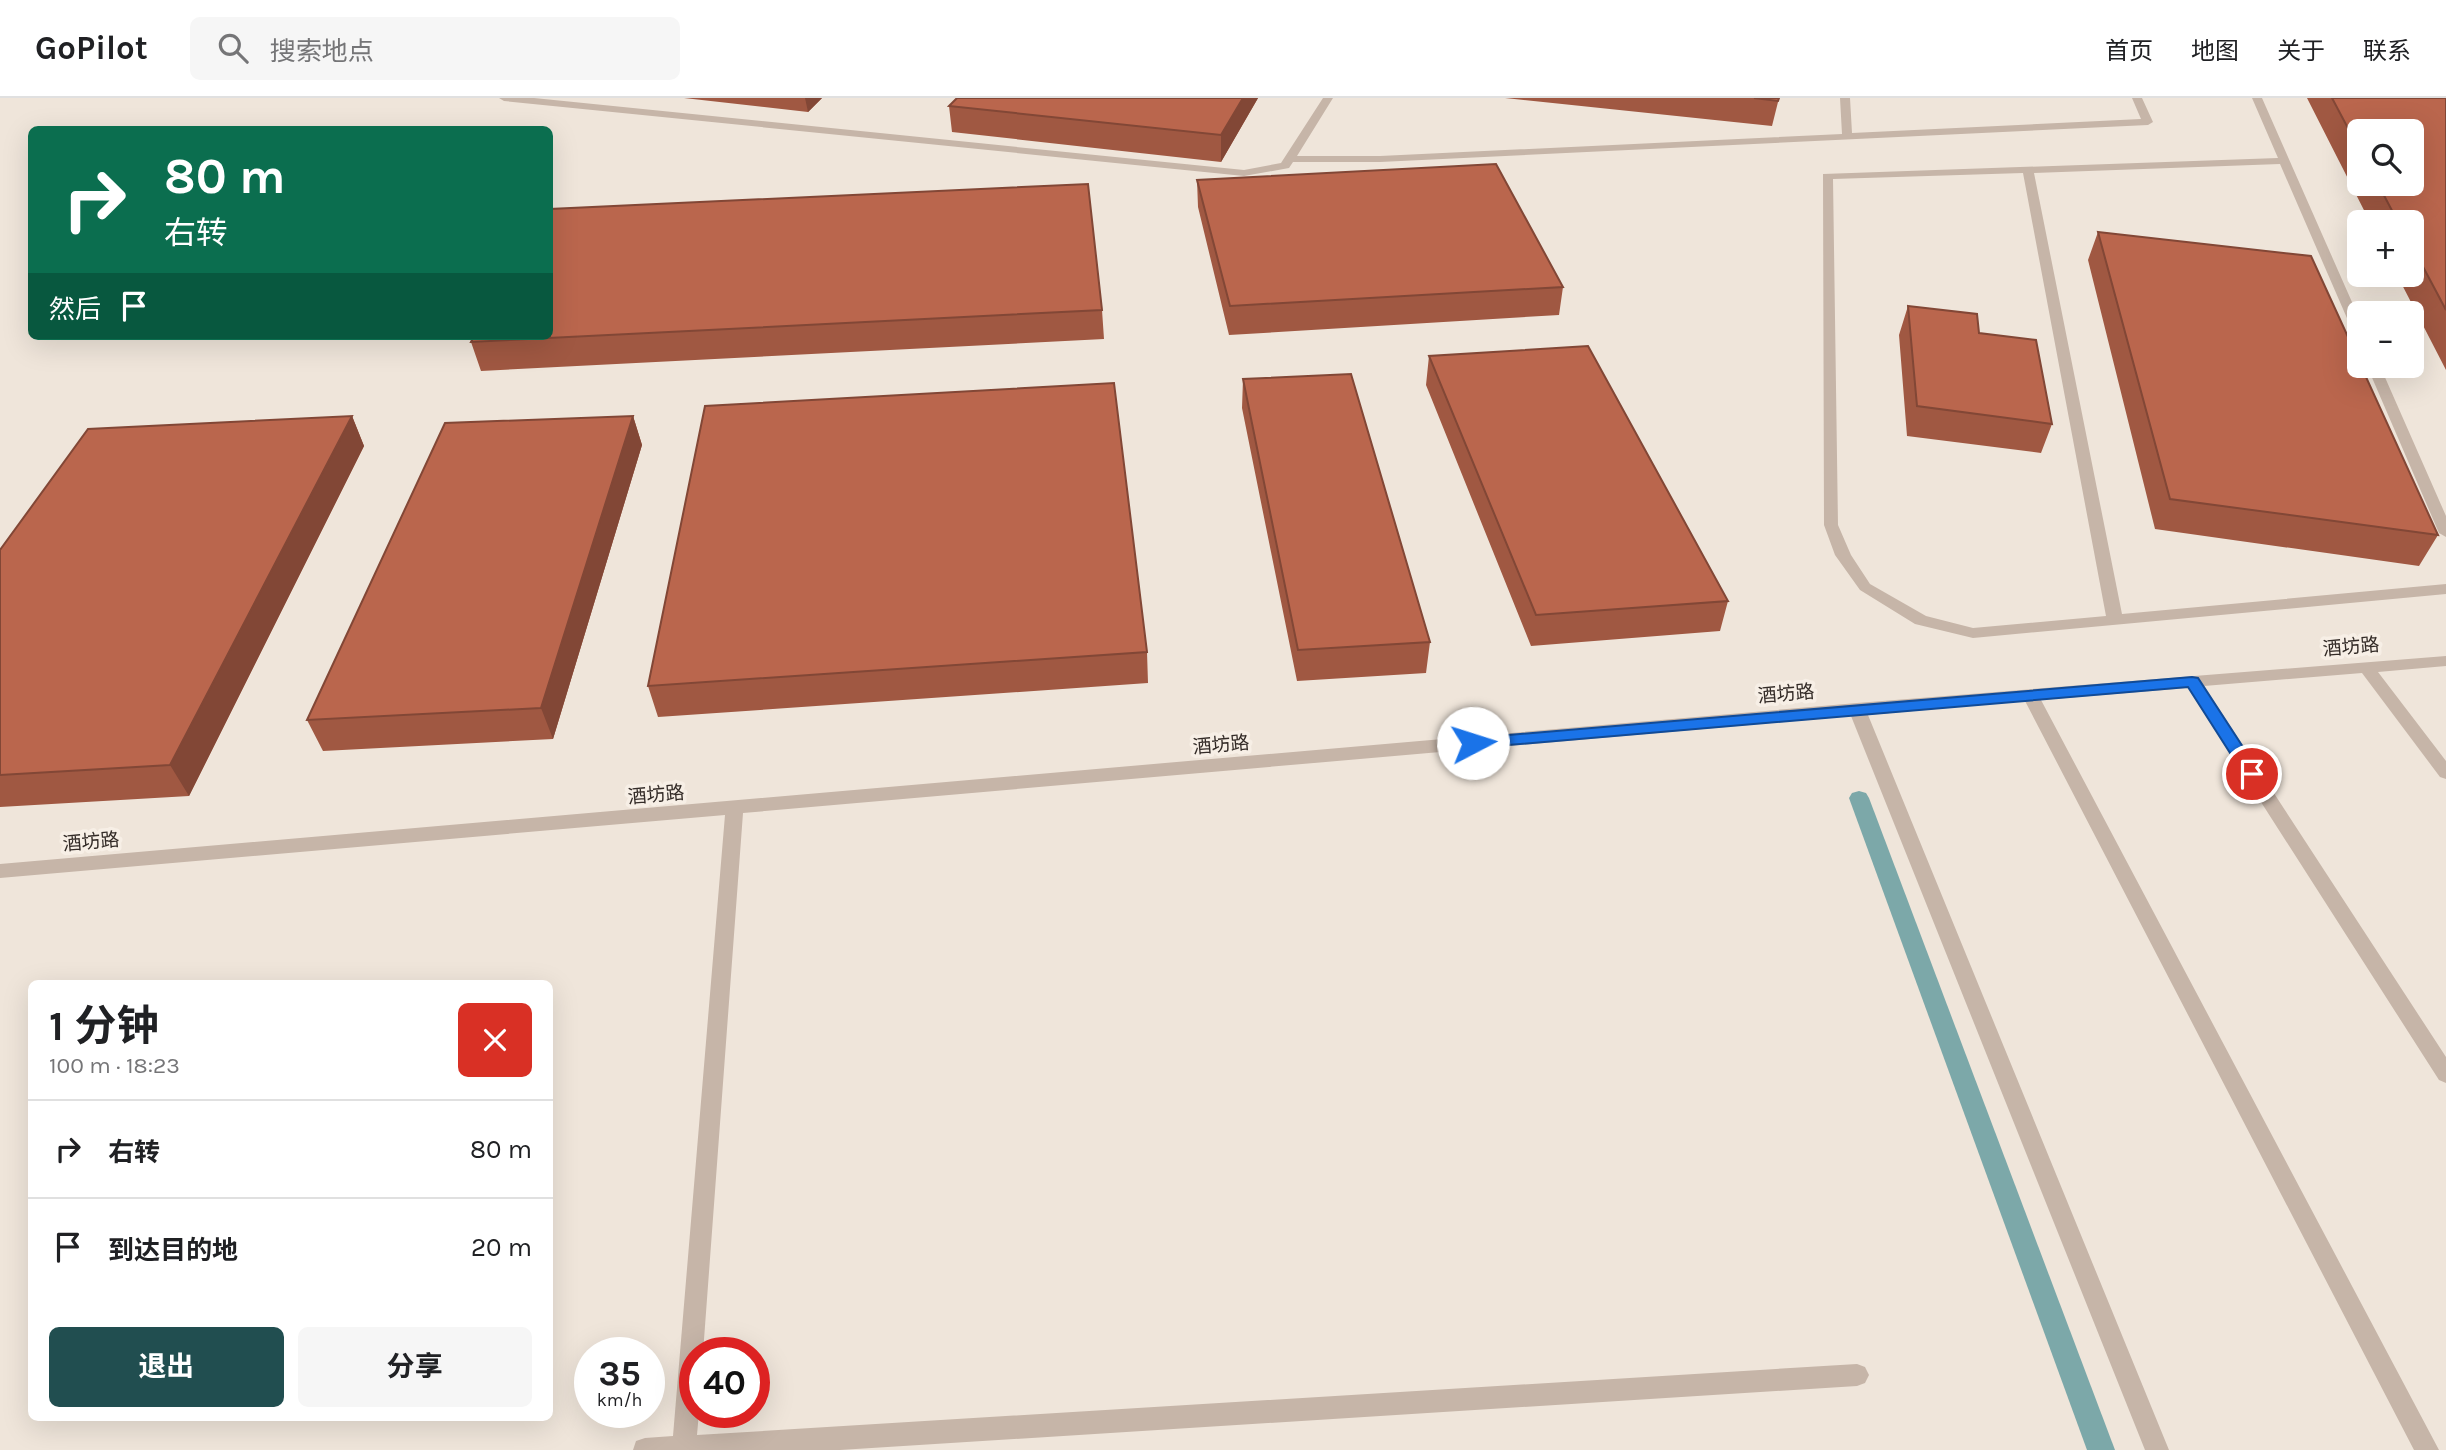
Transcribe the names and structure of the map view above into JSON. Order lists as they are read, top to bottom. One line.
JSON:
{"streets":{"street":["酒坊路"]},"page":{"header":"GoPilot","search":"搜索地点","nav":["首页","地图","关于","联系"],"map_buttons":["+","−"],"turn":["80 m","右转"],"then":"然后","heading":["1 分钟","100 m · 18:23"],"list":[{"name":"右转","value":"80 m"},{"name":"到达目的地","value":"20 m"}],"buttons":["退出","分享"],"speed":"35 km/h","limit":"40"}}
